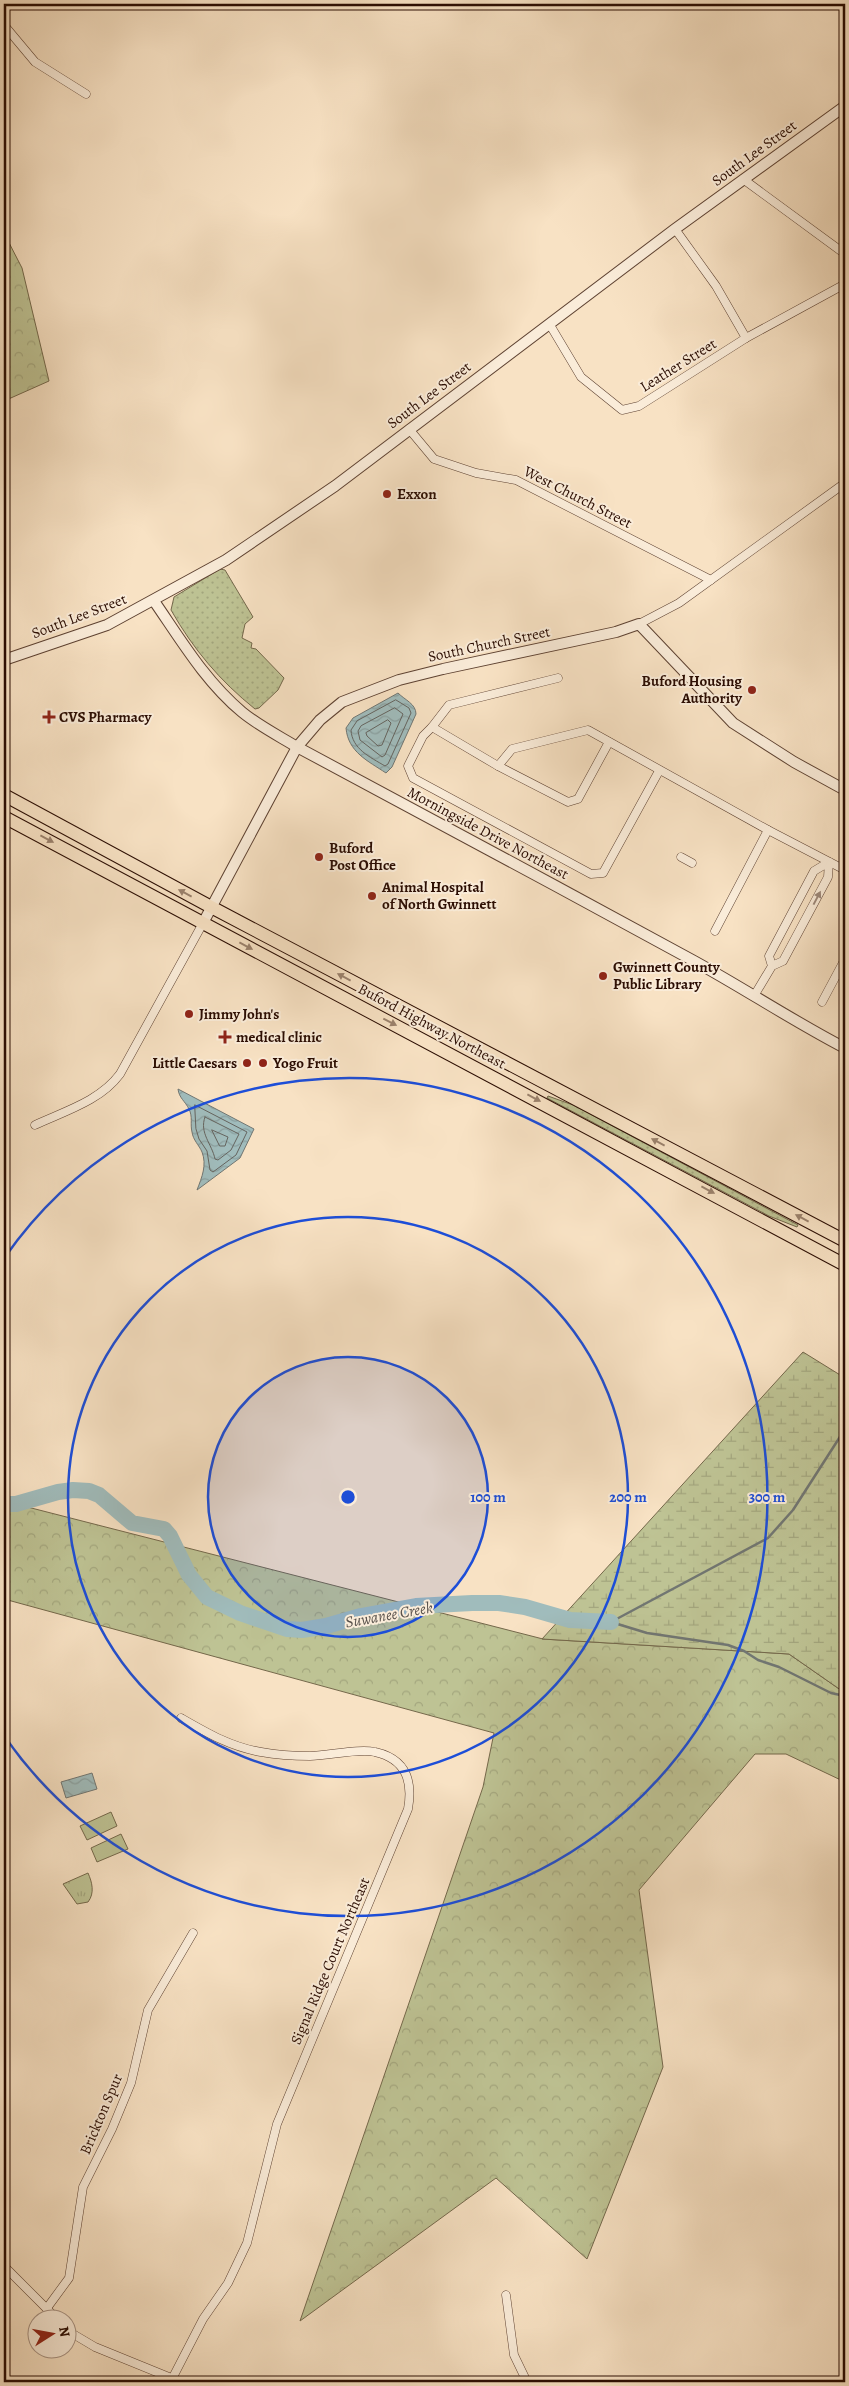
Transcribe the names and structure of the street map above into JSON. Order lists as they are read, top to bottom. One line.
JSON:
{"streets":{"main road":["Buford Highway Northeast"],"street":["South Lee Street","Leather Street","West Church Street","South Church Street","Morningside Drive Northeast","Signal Ridge Court Northeast","Brickton Spur"]},"crossings":[["South Lee Street","Leather Street"],["South Lee Street","West Church Street"],["South Lee Street","Morningside Drive Northeast"],["West Church Street","South Church Street"],["South Church Street","Morningside Drive Northeast"],["South Church Street","Buford Highway Northeast"]],"water":["Suwanee Creek"],"places":{"other":["Exxon","Buford Housing Authority","Buford Post Office","Animal Hospital of North Gwinnett","Gwinnett County Public Library","Jimmy John's","Little Caesars","Yogo Fruit"],"health":["CVS Pharmacy","medical clinic"]},"north":"right","rings":["100 m","200 m","300 m"]}
